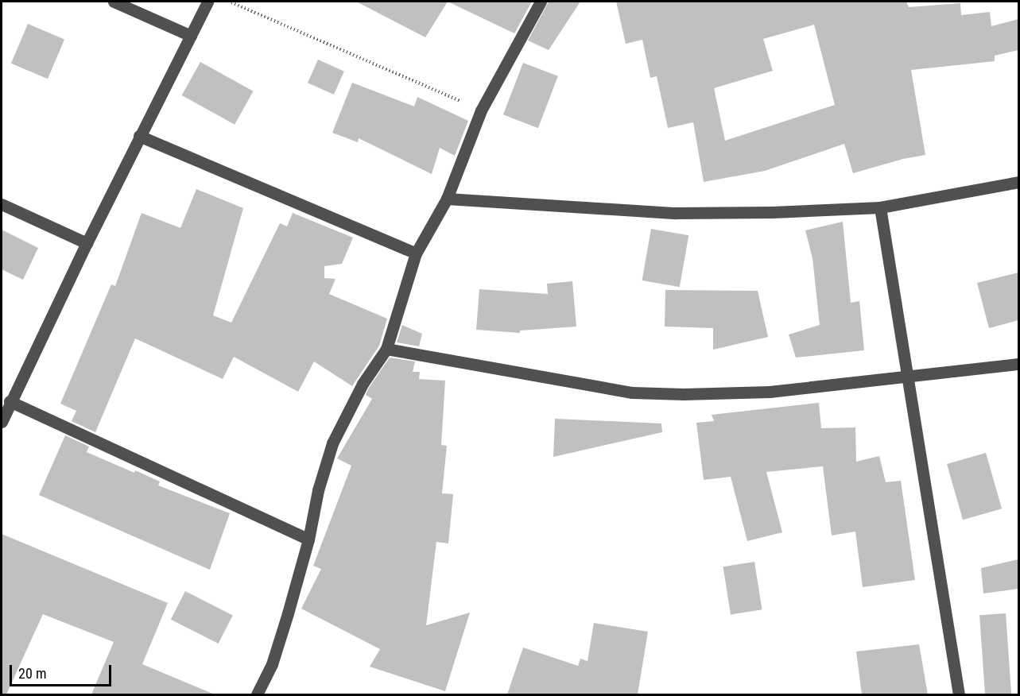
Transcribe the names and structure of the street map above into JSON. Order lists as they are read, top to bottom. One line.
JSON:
{"scale_bar":"20 m"}
